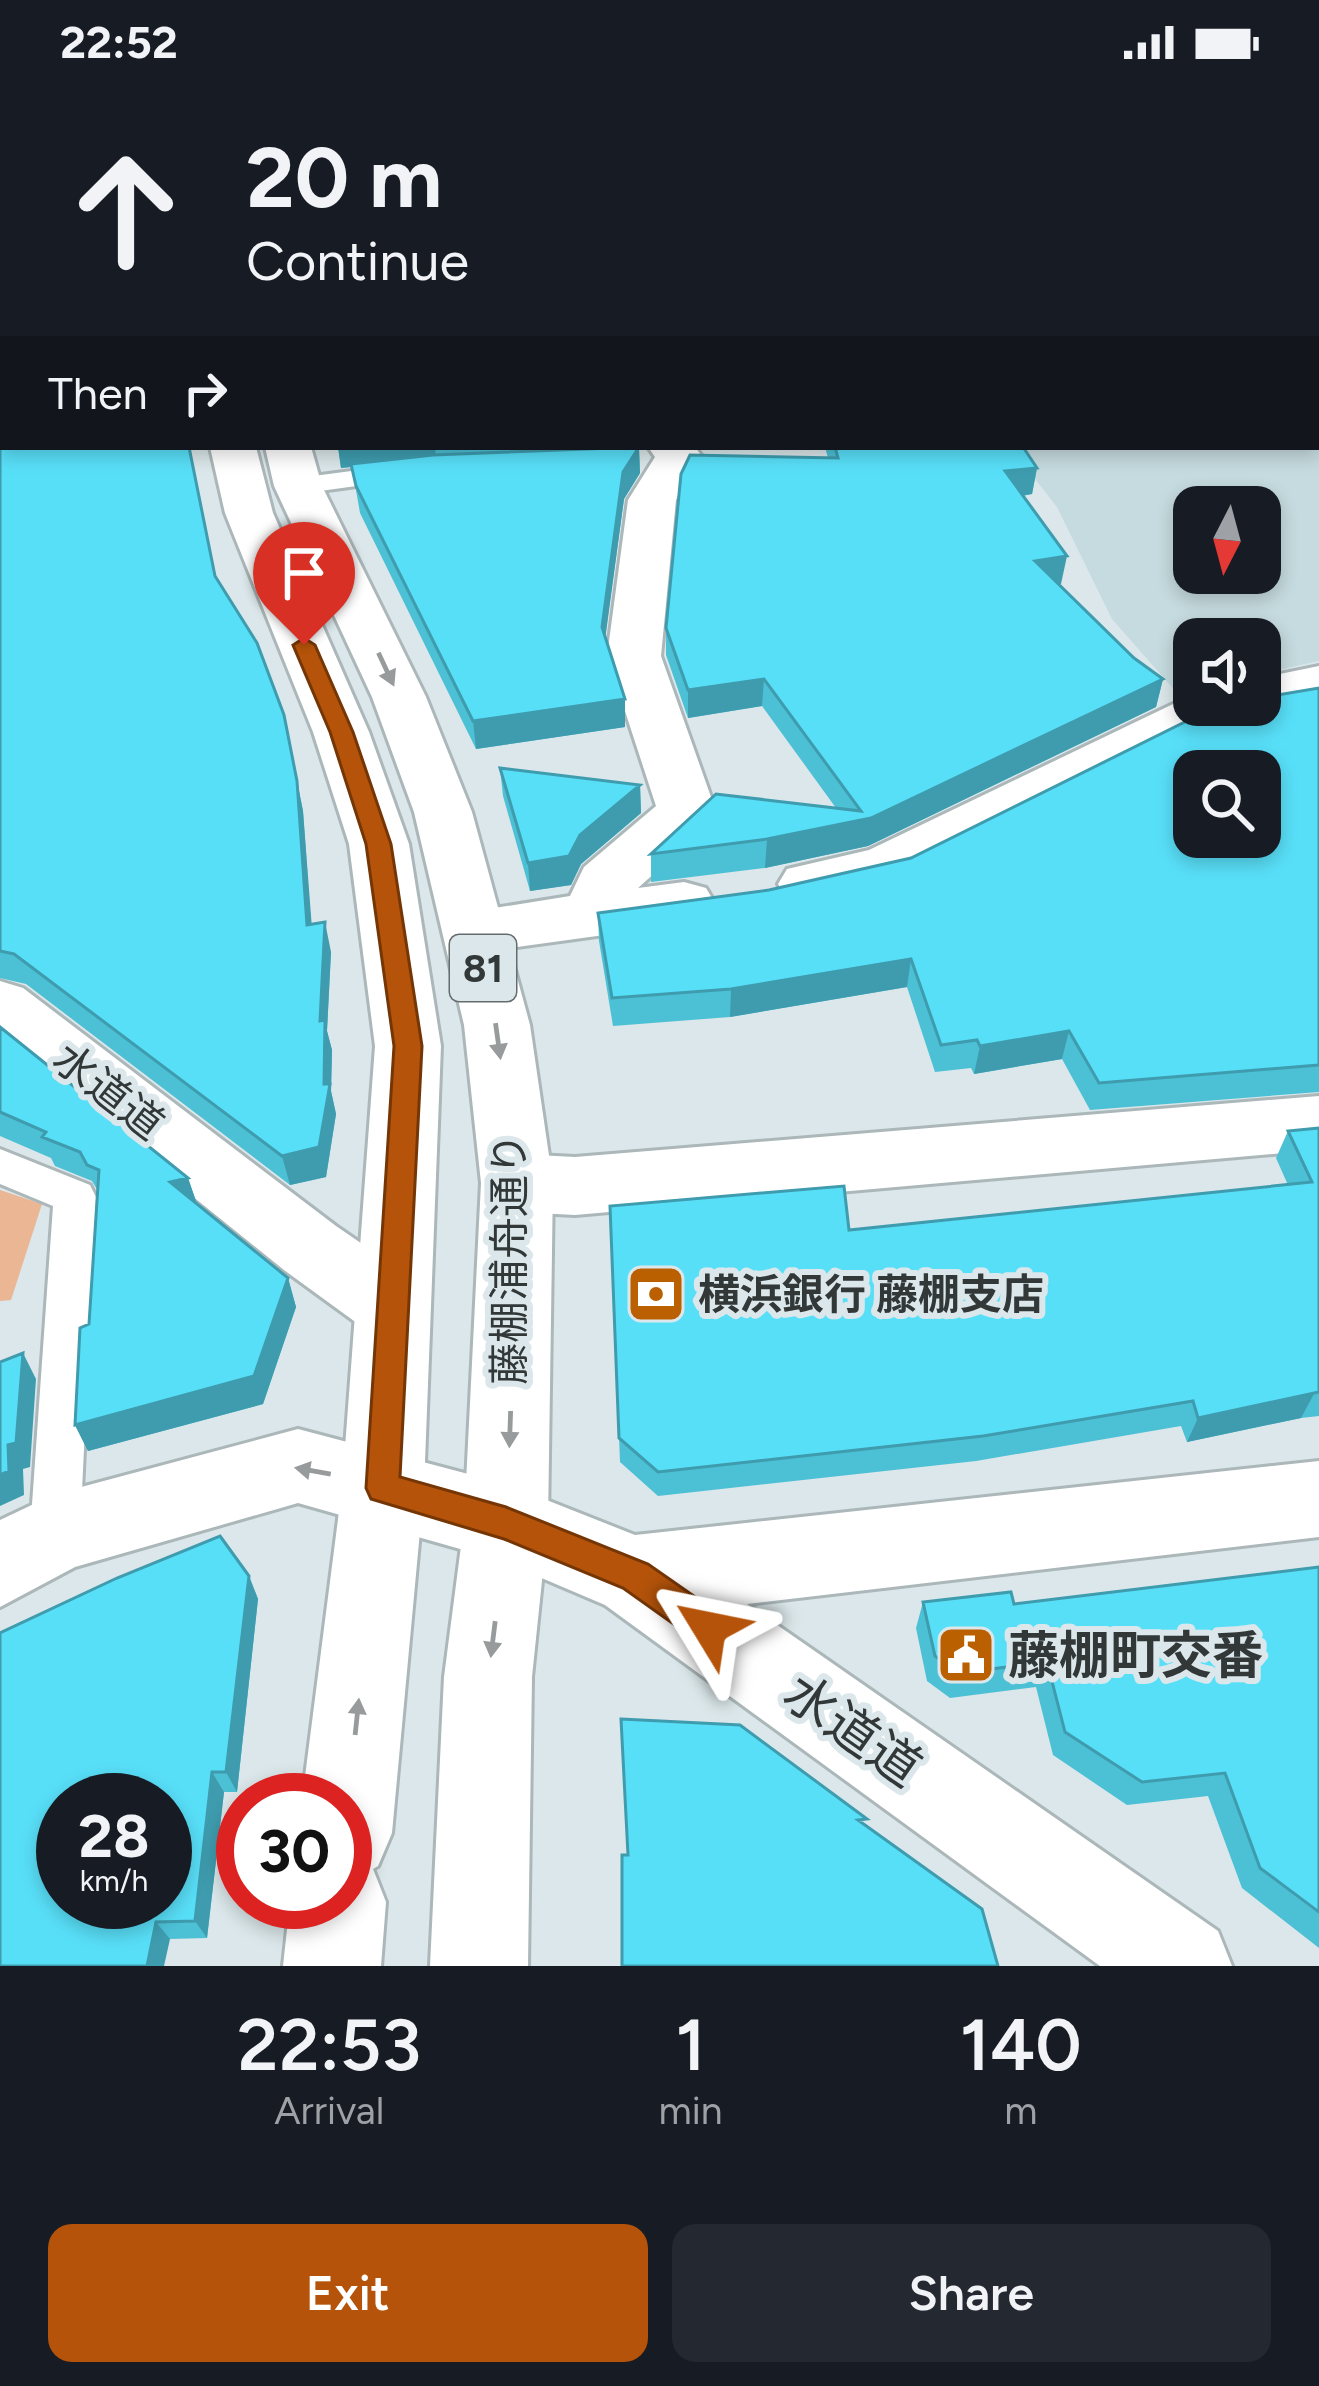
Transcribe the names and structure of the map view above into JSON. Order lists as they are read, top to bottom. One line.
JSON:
{"streets":{"street":["81","水道道","藤棚浦舟通り"]},"crossings":[["81","水道道"],["水道道","藤棚浦舟通り"]],"places":{"bank":["横浜銀行 藤棚支店"],"public building":["藤棚町交番"]},"north":"bottom","page":{"status":"22:52","turn":["20 m","Continue"],"then":"Then","speed":"28 km/h","limit":"30","eta":["22:53","Arrival","1","min","140","m"],"buttons":["Exit","Share"]}}
